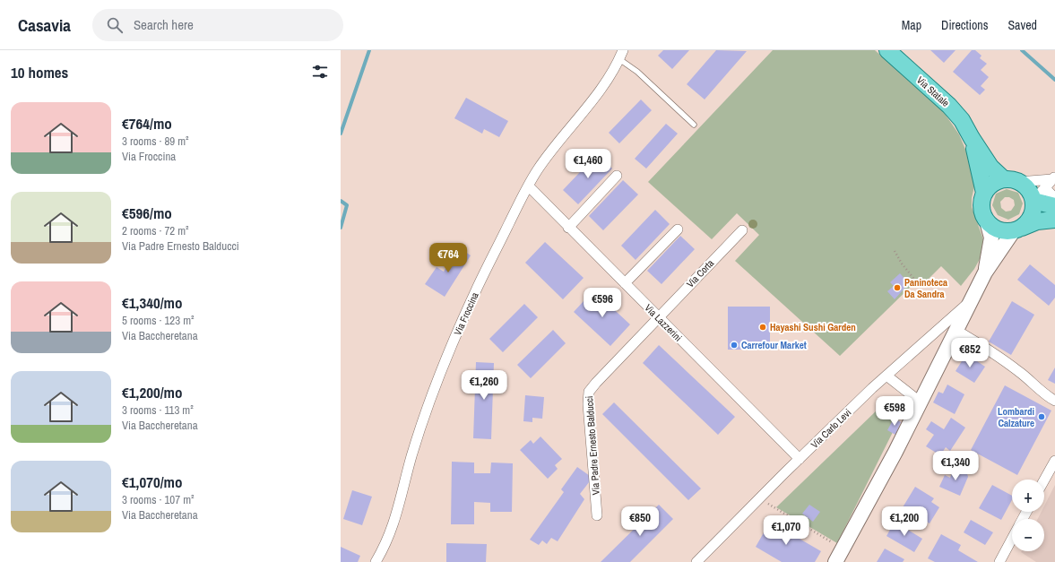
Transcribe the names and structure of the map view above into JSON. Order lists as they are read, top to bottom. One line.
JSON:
{"streets":{"main road":["Via Statale"],"street":["Via Corta","Via Froccina","Via Lazzerini","Via Carlo Levi","Via Padre Ernesto Balducci"]},"crossings":[["Via Corta","Via Lazzerini"],["Via Corta","Via Padre Ernesto Balducci"],["Via Froccina","Via Lazzerini"],["Via Lazzerini","Via Carlo Levi"],["Via Lazzerini","Via Padre Ernesto Balducci"]],"places":["Paninoteca Da Sandra","Hayashi Sushi Garden","Carrefour Market","Lombardi Calzature"],"page":{"header":"Casavia","search":"Search here","nav":["Map","Directions","Saved"],"heading":"10 homes","list":[{"name":"€764/mo","note":"3 rooms · 89 m² · Via Froccina"},{"name":"€596/mo","note":"2 rooms · 72 m² · Via Padre Ernesto Balducci"},{"name":"€1,340/mo","note":"5 rooms · 123 m² · Via Baccheretana"},{"name":"€1,200/mo","note":"3 rooms · 113 m² · Via Baccheretana"},{"name":"€1,070/mo","note":"3 rooms · 107 m² · Via Baccheretana"}],"price":["€1,460","€764","€596","€852","€1,260","€598","€1,340","€850","€1,200","€1,070"],"map_buttons":["+","−"]}}
